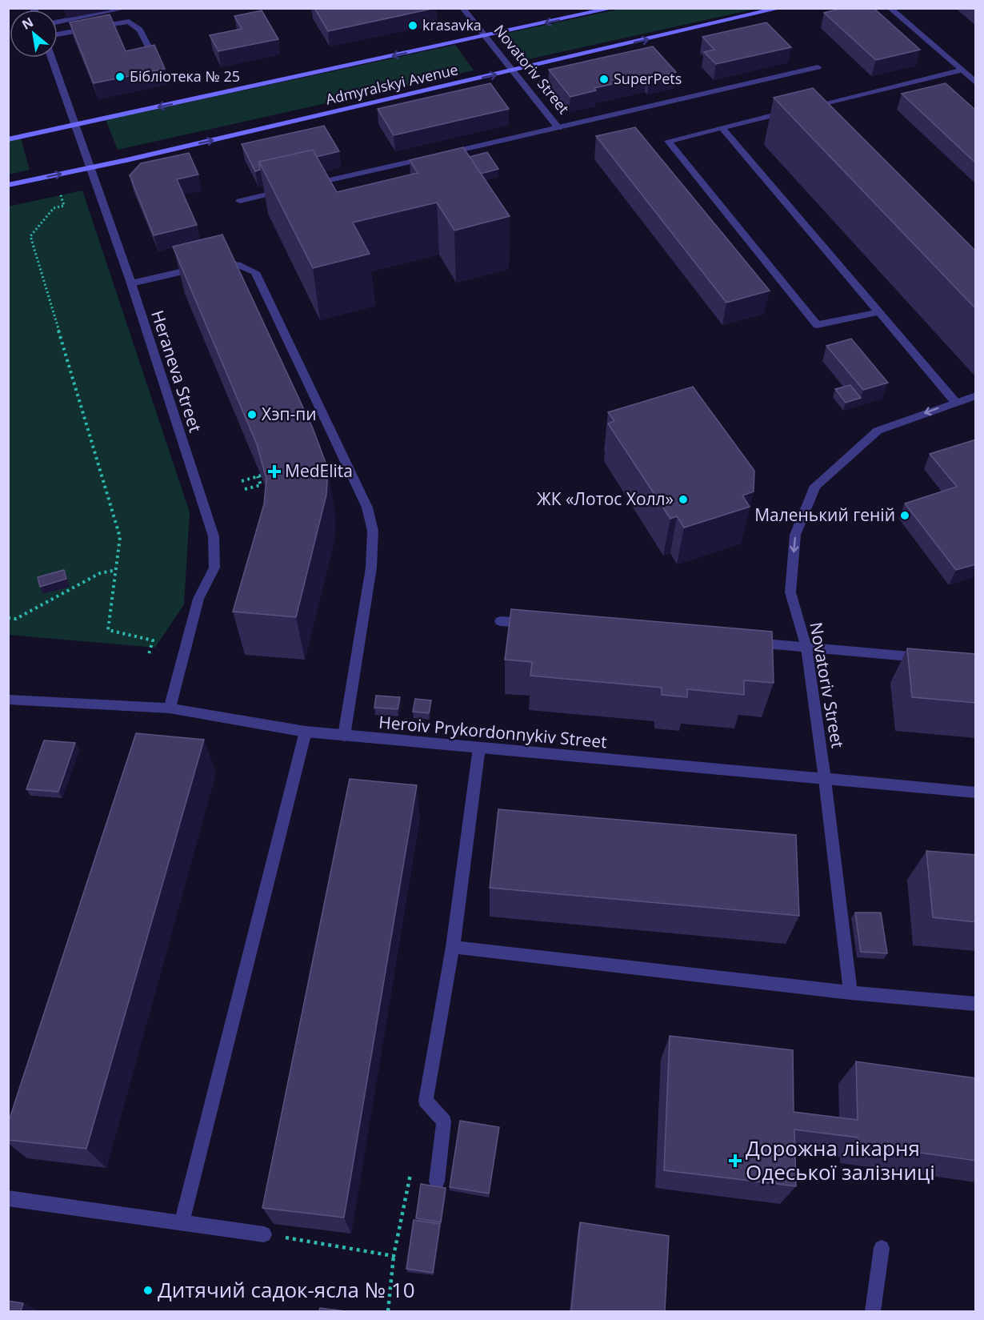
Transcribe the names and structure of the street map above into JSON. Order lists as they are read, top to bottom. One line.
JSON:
{"streets":{"main road":["Admyralskyi Avenue"],"street":["Novatoriv Street","Heraneva Street","Heroiv Prykordonnykiv Street"]},"crossings":[["Novatoriv Street","Admyralskyi Avenue"],["Novatoriv Street","Heroiv Prykordonnykiv Street"],["Admyralskyi Avenue","Heraneva Street"],["Heraneva Street","Heroiv Prykordonnykiv Street"]],"places":{"other":["krasavka","Бібліотека № 25","SuperPets","Хэп-пи","ЖК «Лотос Холл»","Маленький геній","Дитячий садок-ясла № 10"],"health":["MedElita","Дорожна лікарня Одеської залізниці"]},"north":"top left"}
